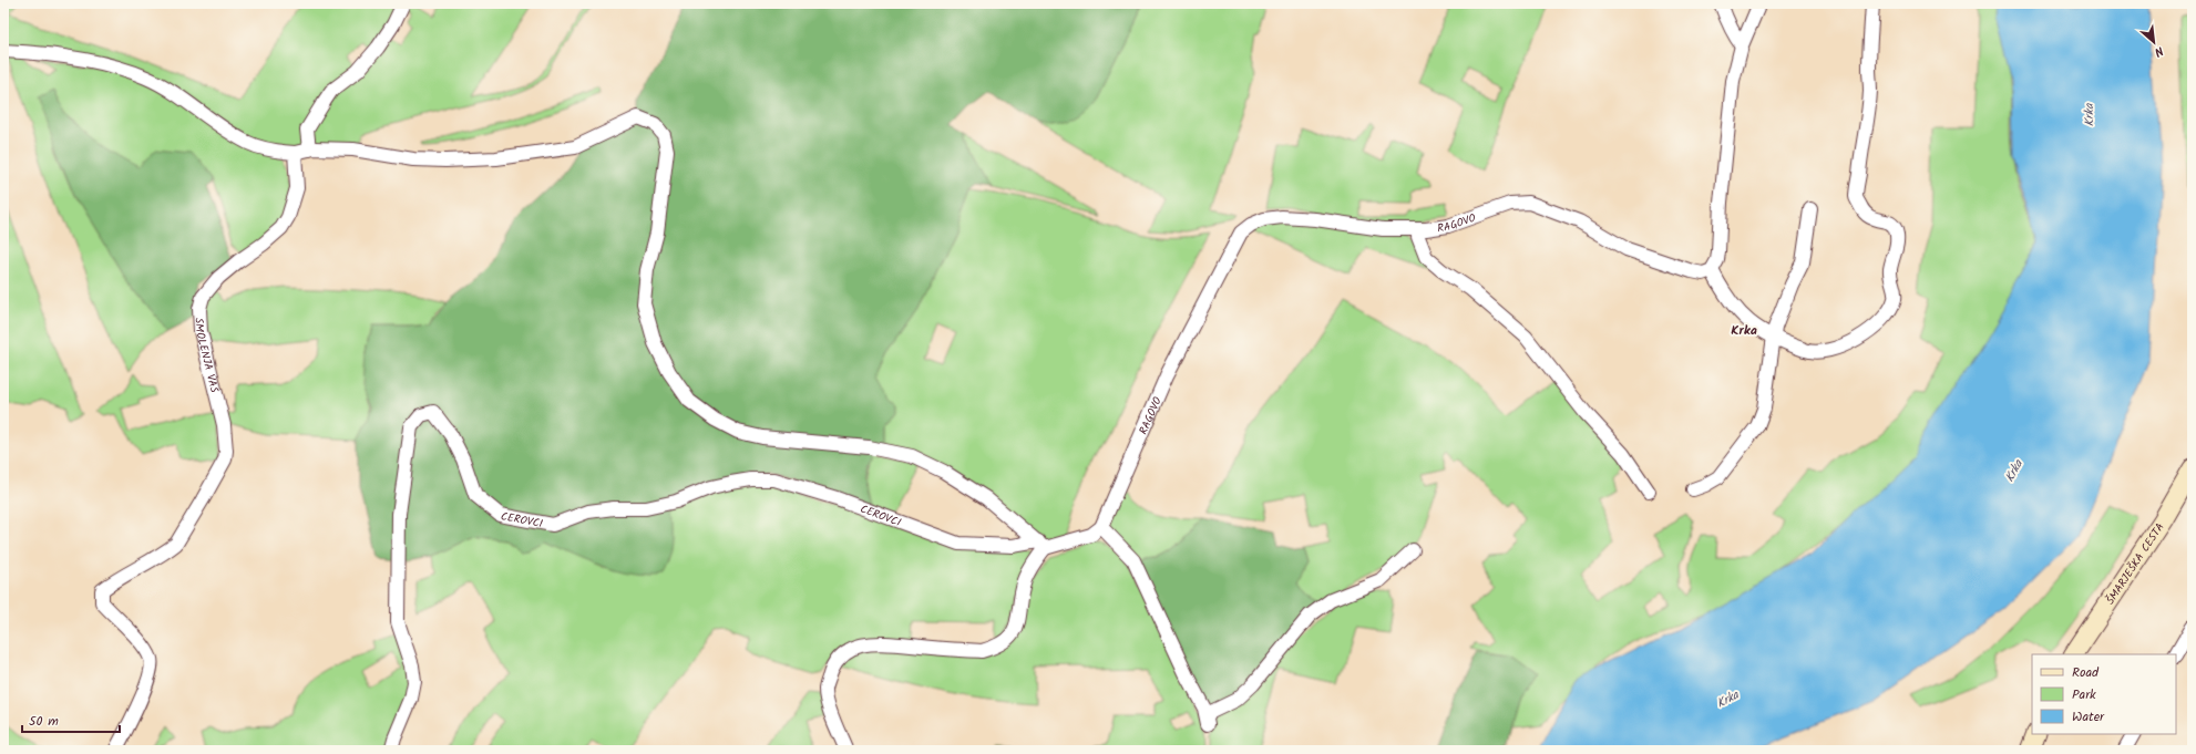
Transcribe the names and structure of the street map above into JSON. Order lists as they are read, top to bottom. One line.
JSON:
{"streets":{"street":["RAGOVO","SMOLENJA VAS","CEROVCI","ŠMARJEŠKA CESTA"]},"districts":["Krka"],"water":["Krka"],"legend":["Road","Park","Water"],"scale_bar":"50 m","north":"bottom right"}
